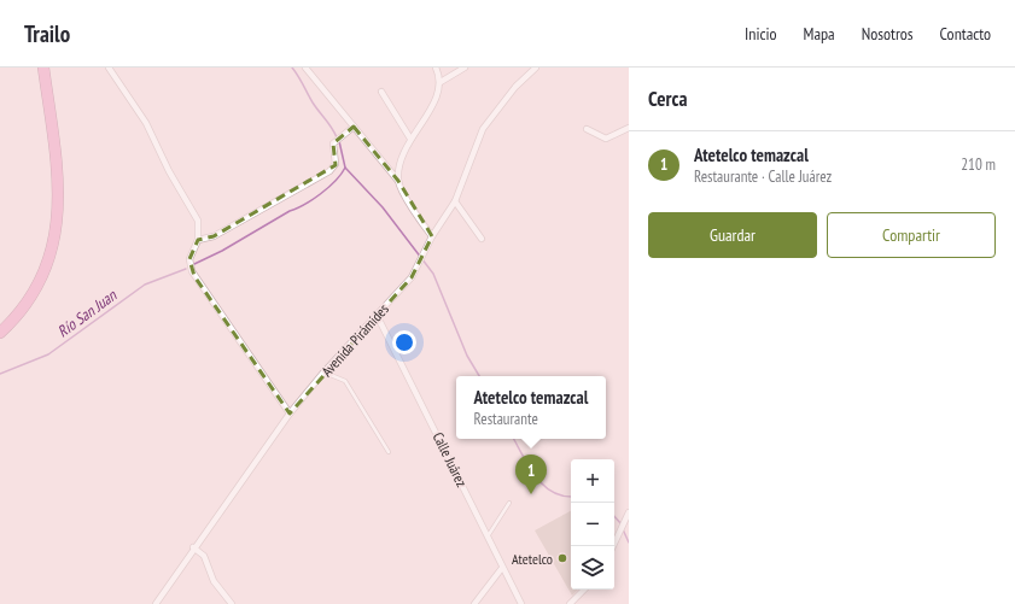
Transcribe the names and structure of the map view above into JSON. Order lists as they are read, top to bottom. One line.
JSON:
{"streets":{"street":["Avenida Pirámides","Calle Juárez"]},"crossings":[["Avenida Pirámides","Calle Juárez"]],"water":["Río San Juan"],"places":["Atetelco"],"page":{"header":"Trailo","nav":["Inicio","Mapa","Nosotros","Contacto"],"heading":"Cerca","list":[{"mark":"1","name":"Atetelco temazcal","note":"Restaurante · Calle Juárez","value":"210 m"}],"buttons":["Guardar","Compartir"],"popup":["Atetelco temazcal","Restaurante"],"pins":"1","map_buttons":["+","−"]}}
